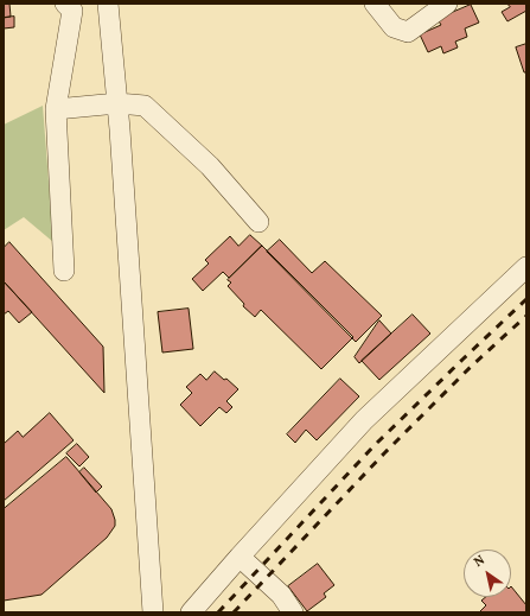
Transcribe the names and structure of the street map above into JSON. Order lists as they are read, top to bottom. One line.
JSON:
{"north":"top left"}
